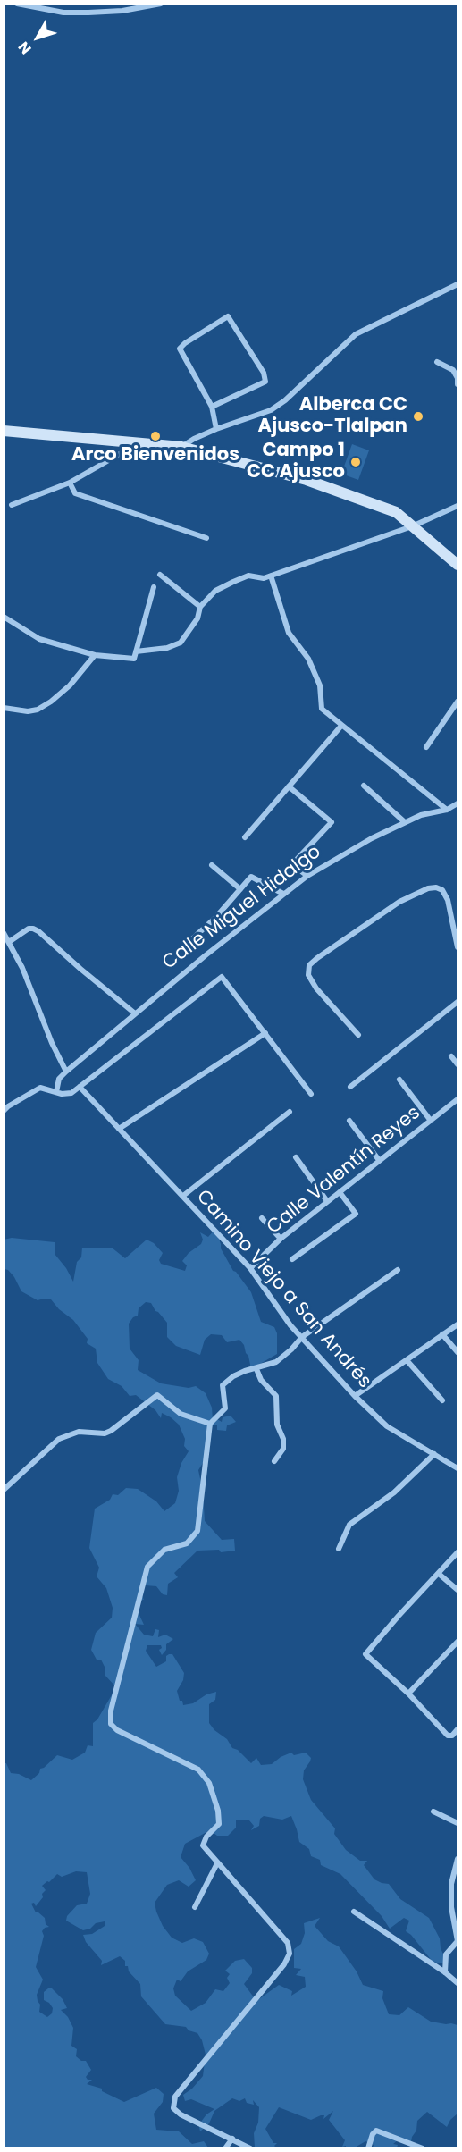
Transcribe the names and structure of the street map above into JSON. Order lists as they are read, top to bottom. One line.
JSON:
{"streets":{"street":["Calle Miguel Hidalgo","Calle Valentín Reyes","Camino Viejo a San Andrés"]},"crossings":[["Calle Valentín Reyes","Camino Viejo a San Andrés"]],"places":["Alberca CC Ajusco-Tlalpan","Arco Bienvenidos","Campo 1 CC Ajusco"],"north":"bottom left"}
